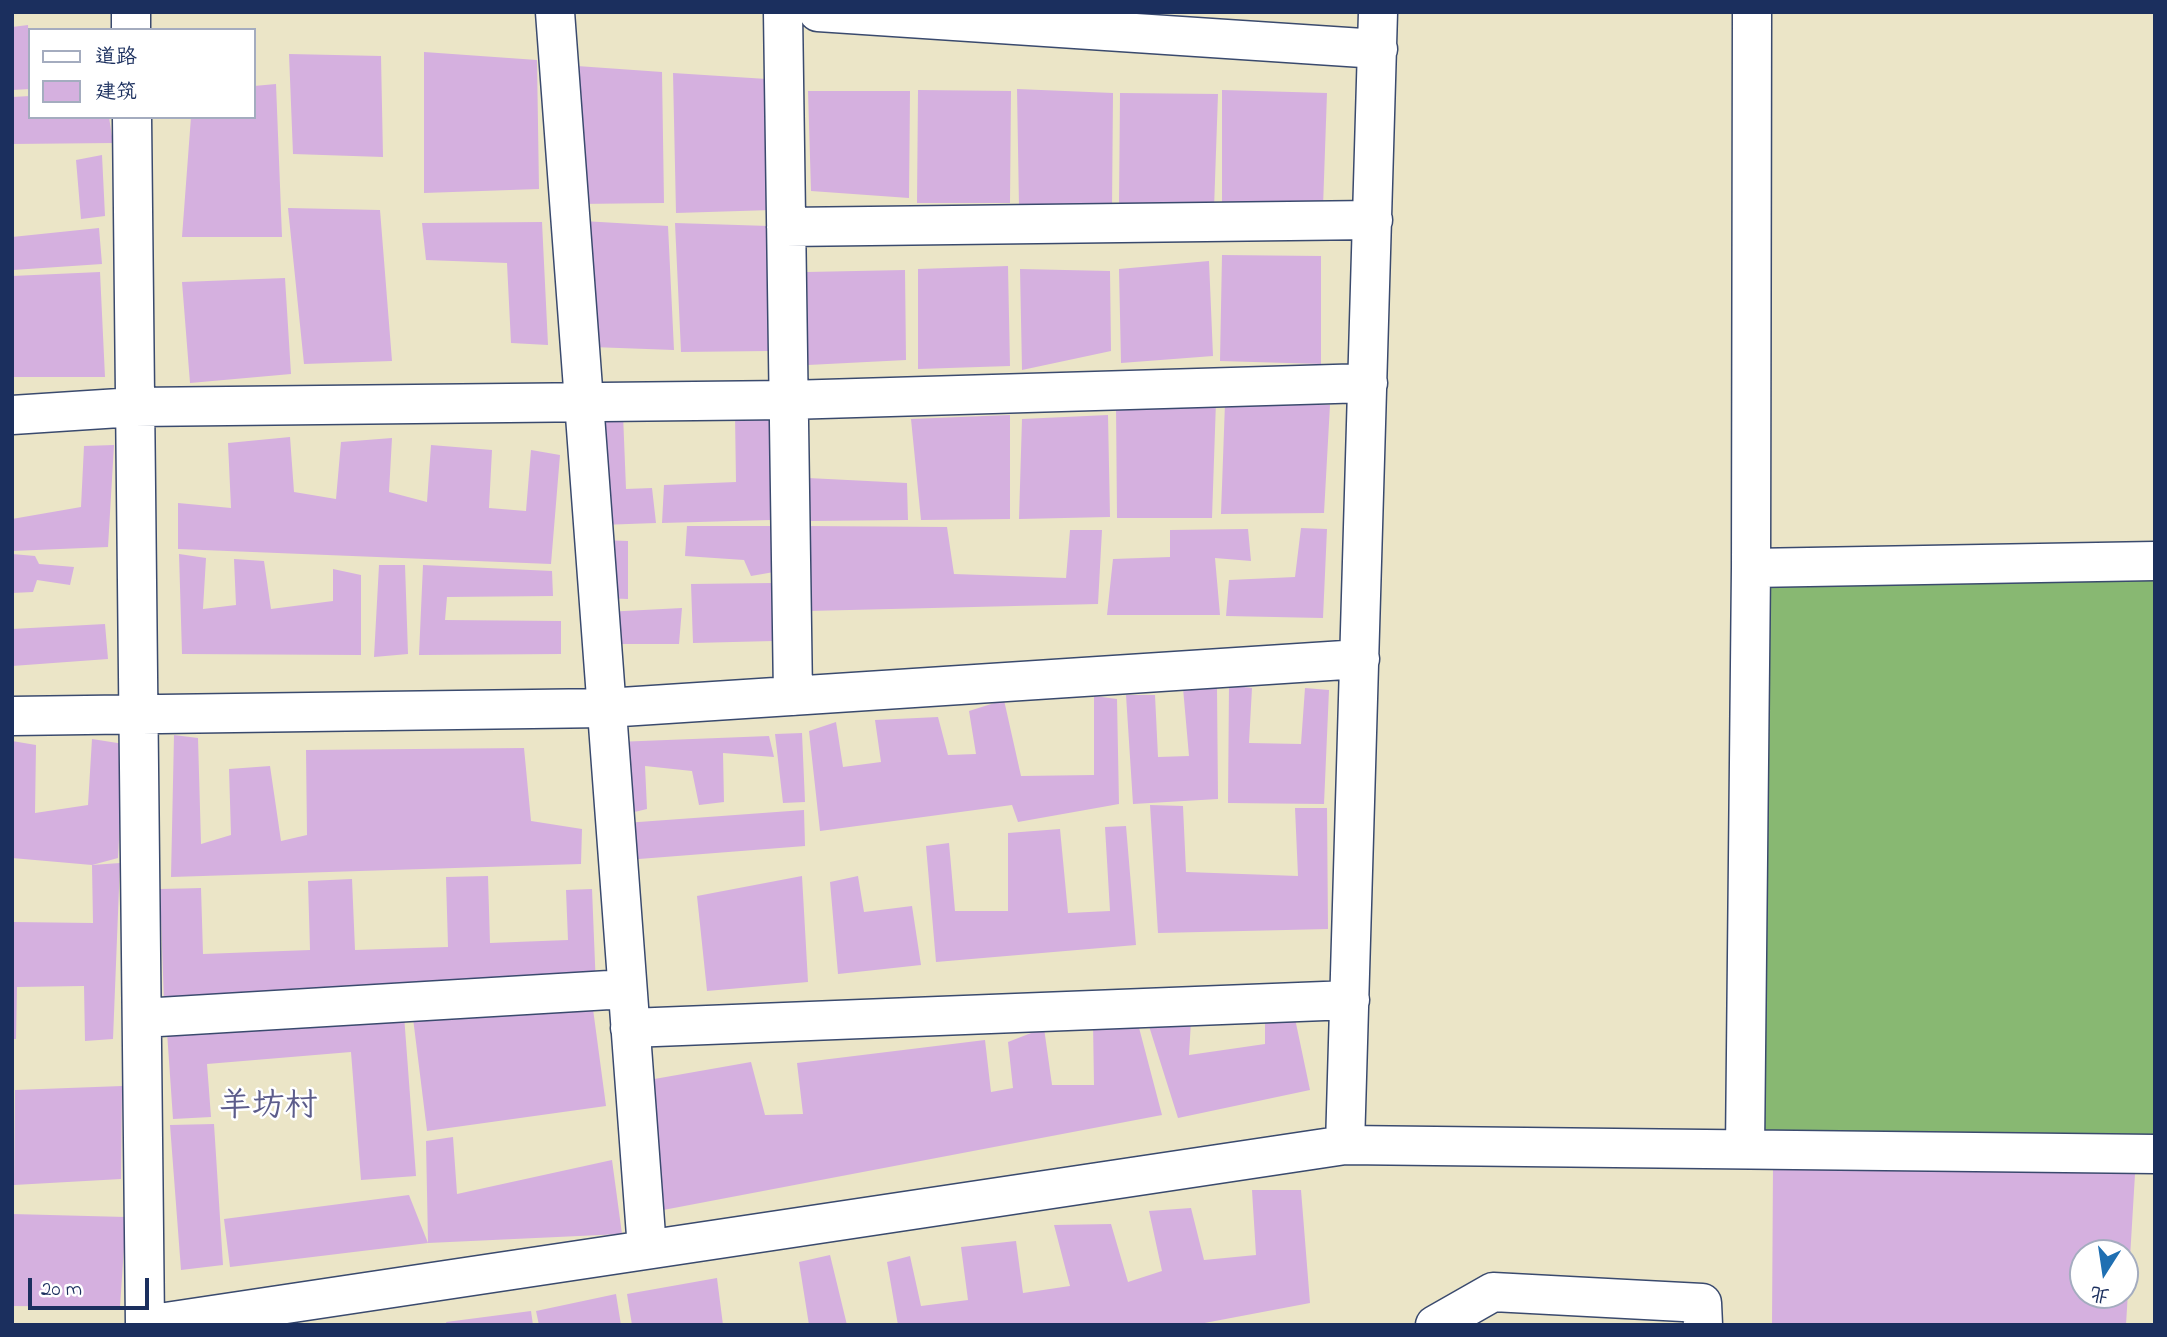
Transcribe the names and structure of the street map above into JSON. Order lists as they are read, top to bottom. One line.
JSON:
{"districts":["羊坊村"],"legend":["道路","建筑"],"scale_bar":"20 m","north":"bottom"}
